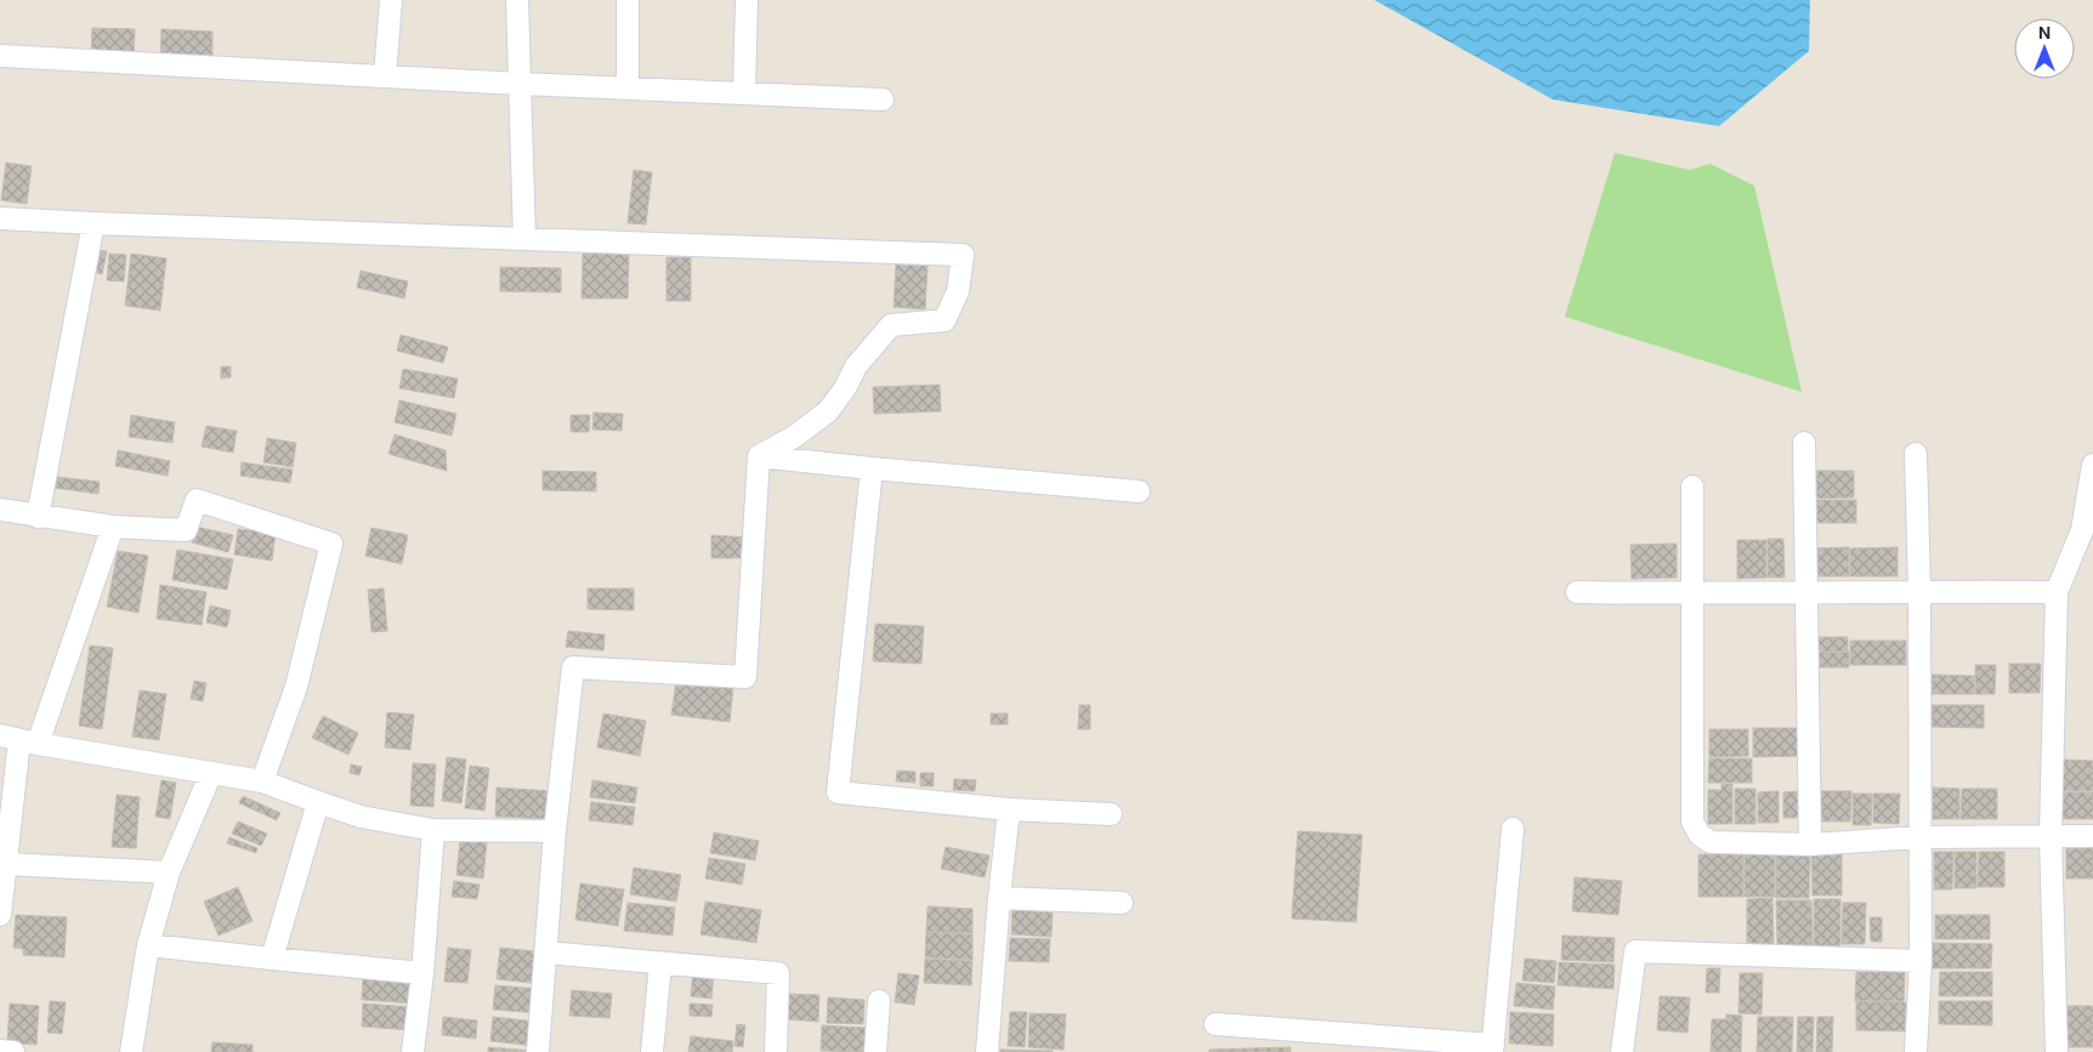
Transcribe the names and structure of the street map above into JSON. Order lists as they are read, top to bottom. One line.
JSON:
{"north":"top"}
